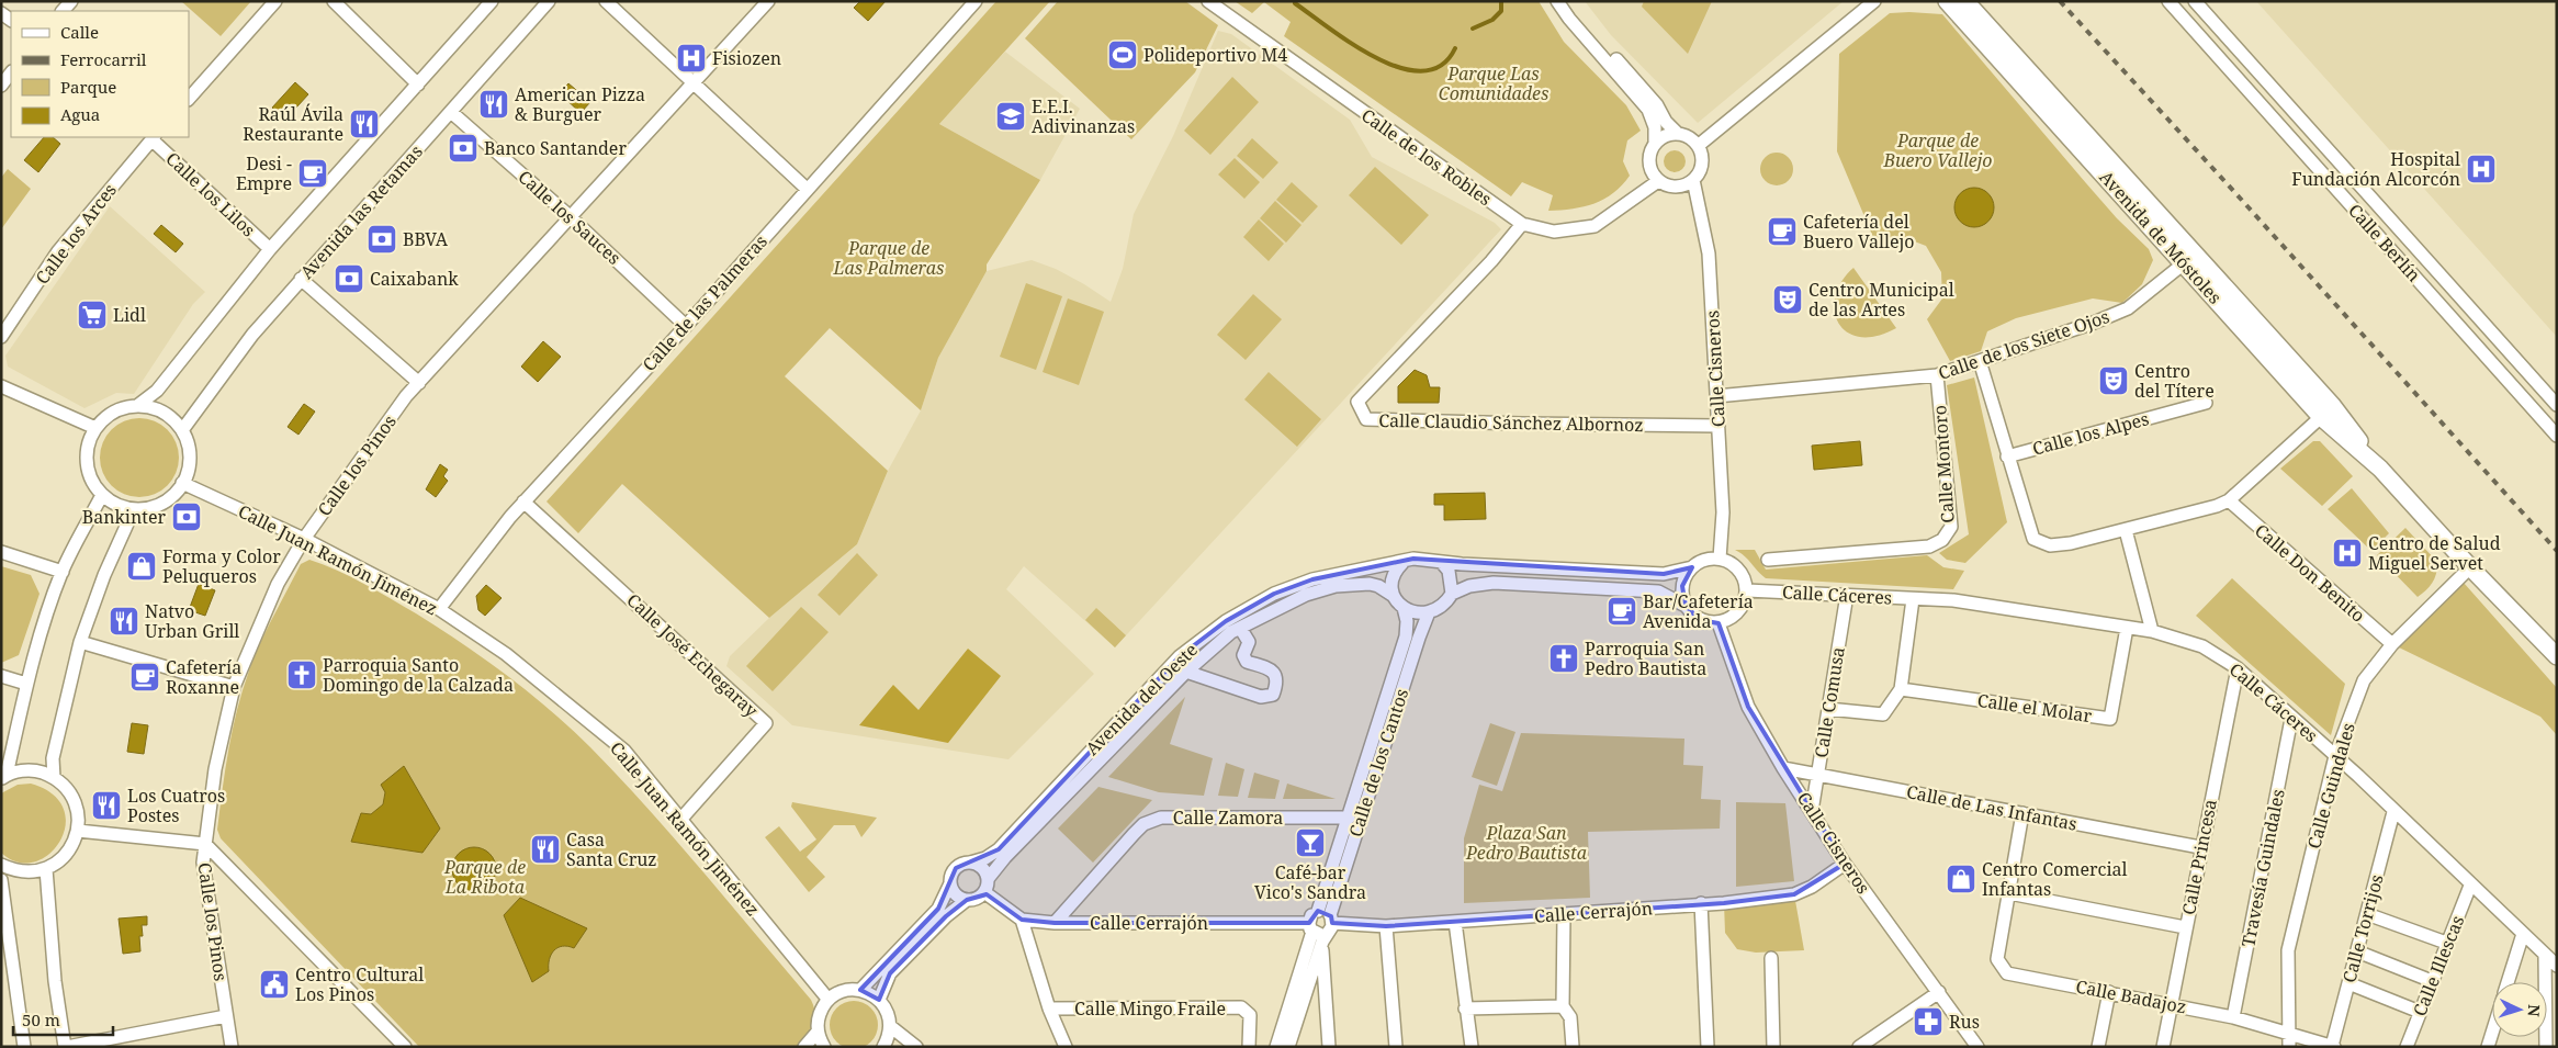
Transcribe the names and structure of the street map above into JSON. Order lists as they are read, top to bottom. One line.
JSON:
{"streets":{"main road":["Avenida de Móstoles"],"street":["Calle de los Robles","Calle los Lilos","Avenida las Retamas","Calle los Sauces","Calle los Arces","Calle Berlín","Calle de las Palmeras","Calle de los Siete Ojos","Calle Cisneros","Calle Claudio Sánchez Albornoz","Calle los Alpes","Calle Montoro","Calle los Pinos","Calle Juan Ramón Jiménez","Calle Don Benito","Calle Cáceres","Calle José Echegaray","Avenida del Oeste","Calle Comusa","Calle el Molar","Calle de los Cantos","Calle Guindales","Calle de Las Infantas","Calle Zamora","Calle Princesa","Travesía Guindales","Calle Cerrajón","Calle Torrijos","Calle Illescas","Calle Badajoz","Calle Mingo Fraile"]},"crossings":[["Calle de los Robles","Calle Cisneros"],["Calle de los Robles","Calle Claudio Sánchez Albornoz"],["Calle los Lilos","Calle los Arces"],["Avenida las Retamas","Calle los Sauces"],["Avenida las Retamas","Calle Juan Ramón Jiménez"],["Calle los Sauces","Calle de las Palmeras"],["Calle los Sauces","Calle los Pinos"],["Avenida de Móstoles","Calle de los Siete Ojos"],["Avenida de Móstoles","Calle los Alpes"],["Avenida de Móstoles","Calle Guindales"],["Calle de las Palmeras","Calle Juan Ramón Jiménez"],["Calle de las Palmeras","Calle José Echegaray"],["Calle de los Siete Ojos","Calle Cisneros"],["Calle de los Siete Ojos","Calle los Alpes"],["Calle de los Siete Ojos","Calle Montoro"],["Calle Cisneros","Calle Claudio Sánchez Albornoz"],["Calle Cisneros","Calle Cáceres"],["Calle Cisneros","Calle Comusa"],["Calle Cisneros","Calle de Las Infantas"],["Calle Cisneros","Calle Cerrajón"],["Calle los Alpes","Calle Don Benito"],["Calle los Pinos","Calle Juan Ramón Jiménez"],["Calle Juan Ramón Jiménez","Calle José Echegaray"],["Calle Don Benito","Calle Guindales"],["Calle Cáceres","Calle Comusa"],["Calle Cáceres","Calle el Molar"],["Calle Cáceres","Calle Guindales"],["Calle Cáceres","Calle Princesa"],["Calle Cáceres","Travesía Guindales"],["Calle Cáceres","Calle Torrijos"],["Calle Cáceres","Calle Illescas"],["Avenida del Oeste","Calle de los Cantos"],["Calle Comusa","Calle de Las Infantas"],["Calle de los Cantos","Calle Zamora"],["Calle de los Cantos","Calle Cerrajón"],["Calle Guindales","Calle Badajoz"],["Calle de Las Infantas","Calle Princesa"],["Calle de Las Infantas","Calle Badajoz"],["Calle Zamora","Calle Cerrajón"],["Calle Princesa","Calle Badajoz"],["Travesía Guindales","Calle Badajoz"],["Calle Torrijos","Calle Badajoz"]],"parks":["Parque Las Comunidades","Parque de Buero Vallejo","Parque de Las Palmeras","Plaza San Pedro Bautista","Parque de La Ribota"],"places":{"sports":["Polideportivo M4"],"hospital":["Fisiozen","Hospital Fundación Alcorcón","Centro de Salud Miguel Servet"],"restaurant":["American Pizza & Burguer","Raúl Ávila Restaurante","Natvo Urban Grill","Los Cuatros Postes","Casa Santa Cruz"],"school or university":["E.E.I. Adivinanzas"],"bank":["Banco Santander","BBVA","Caixabank","Bankinter"],"cafe":["Desi - Empre","Cafetería del Buero Vallejo","Bar/Cafetería Avenida","Cafetería Roxanne"],"theatre":["Centro Municipal de las Artes","Centro del Títere"],"supermarket":["Lidl"],"shop":["Forma y Color Peluqueros","Centro Comercial Infantas"],"church":["Parroquia San Pedro Bautista","Parroquia Santo Domingo de la Calzada"],"bar":["Café-bar Vico's Sandra"],"public building":["Centro Cultural Los Pinos"],"pharmacy":["Rus"]},"legend":["Calle","Ferrocarril","Parque","Agua"],"scale_bar":"50 m","north":"right"}
